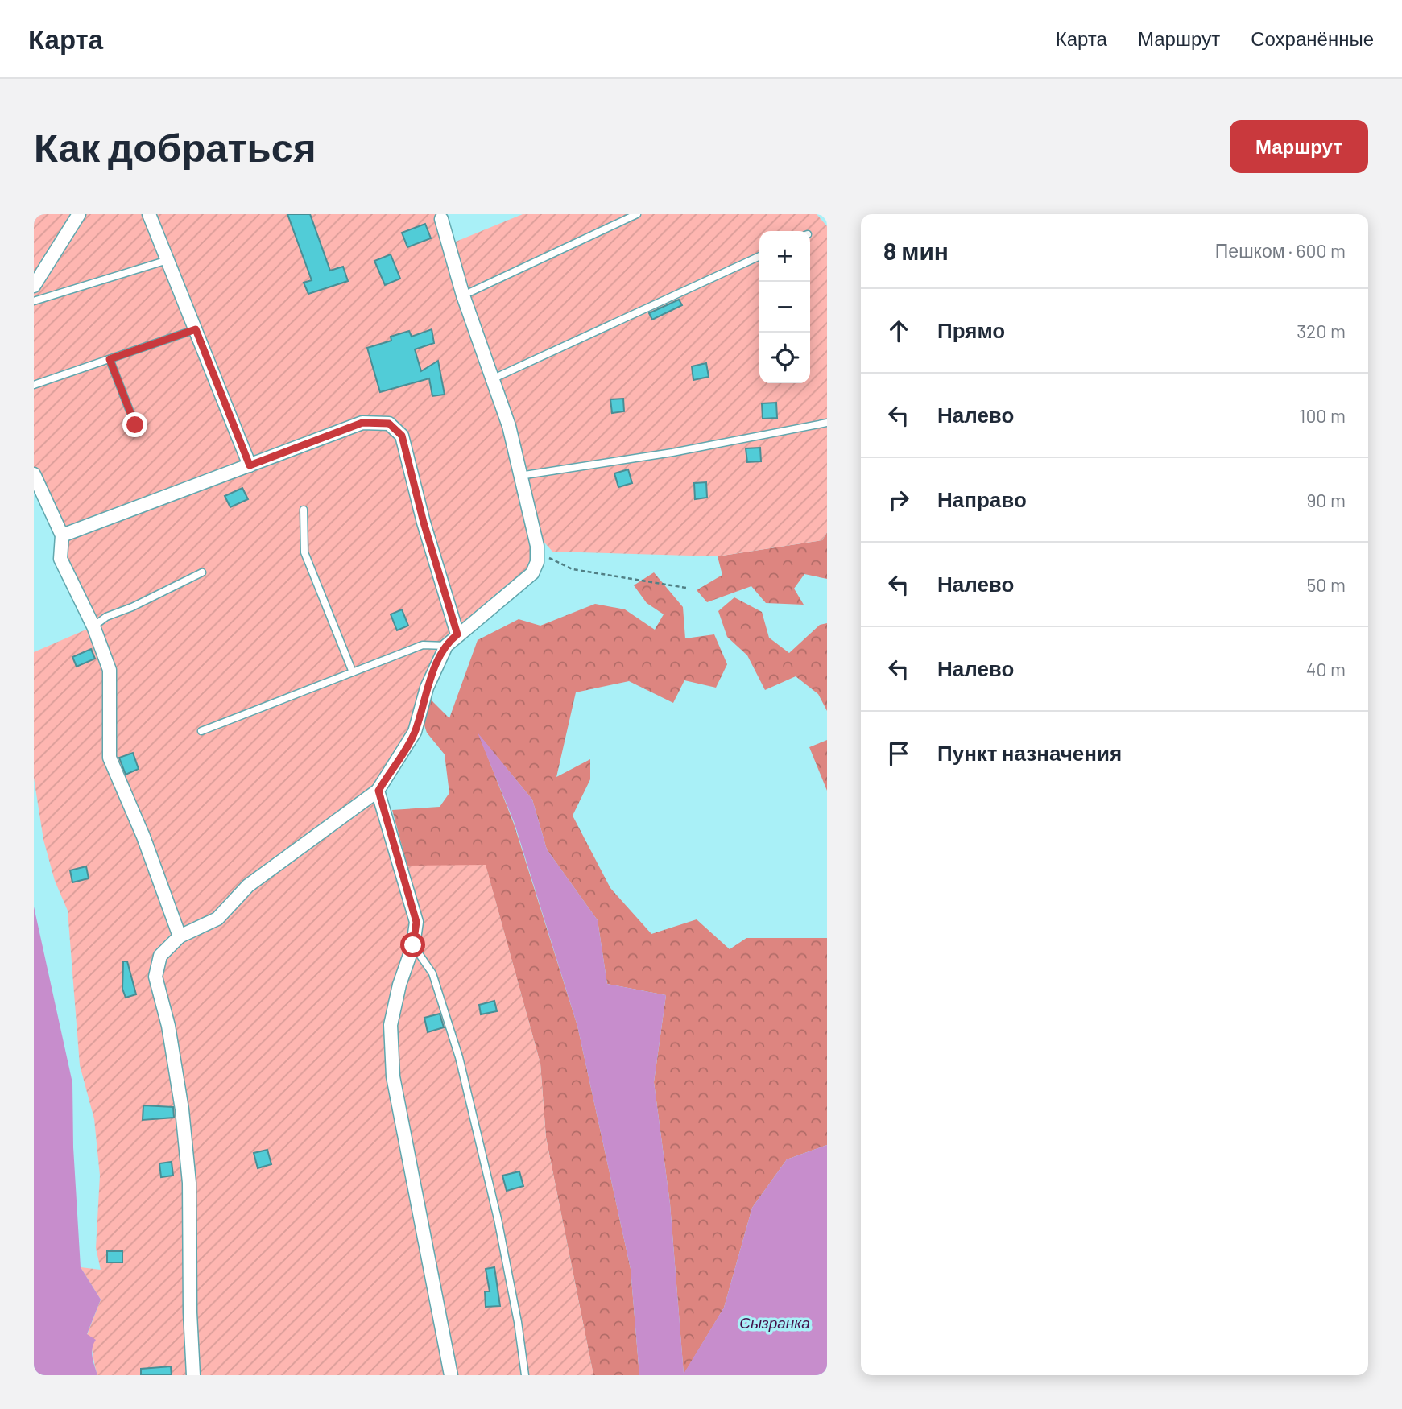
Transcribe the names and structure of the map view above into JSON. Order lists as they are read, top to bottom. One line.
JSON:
{"water":["Сызранка"],"page":{"header":"Карта","nav":["Карта","Маршрут","Сохранённые"],"buttons":"Маршрут","title":"Как добраться","heading":["8 мин","Пешком · 600 m"],"map_buttons":["+","−"],"list":[["Прямо","320 m"],["Налево","100 m"],["Направо","90 m"],["Налево","50 m"],["Налево","40 m"],"Пункт назначения"]}}
